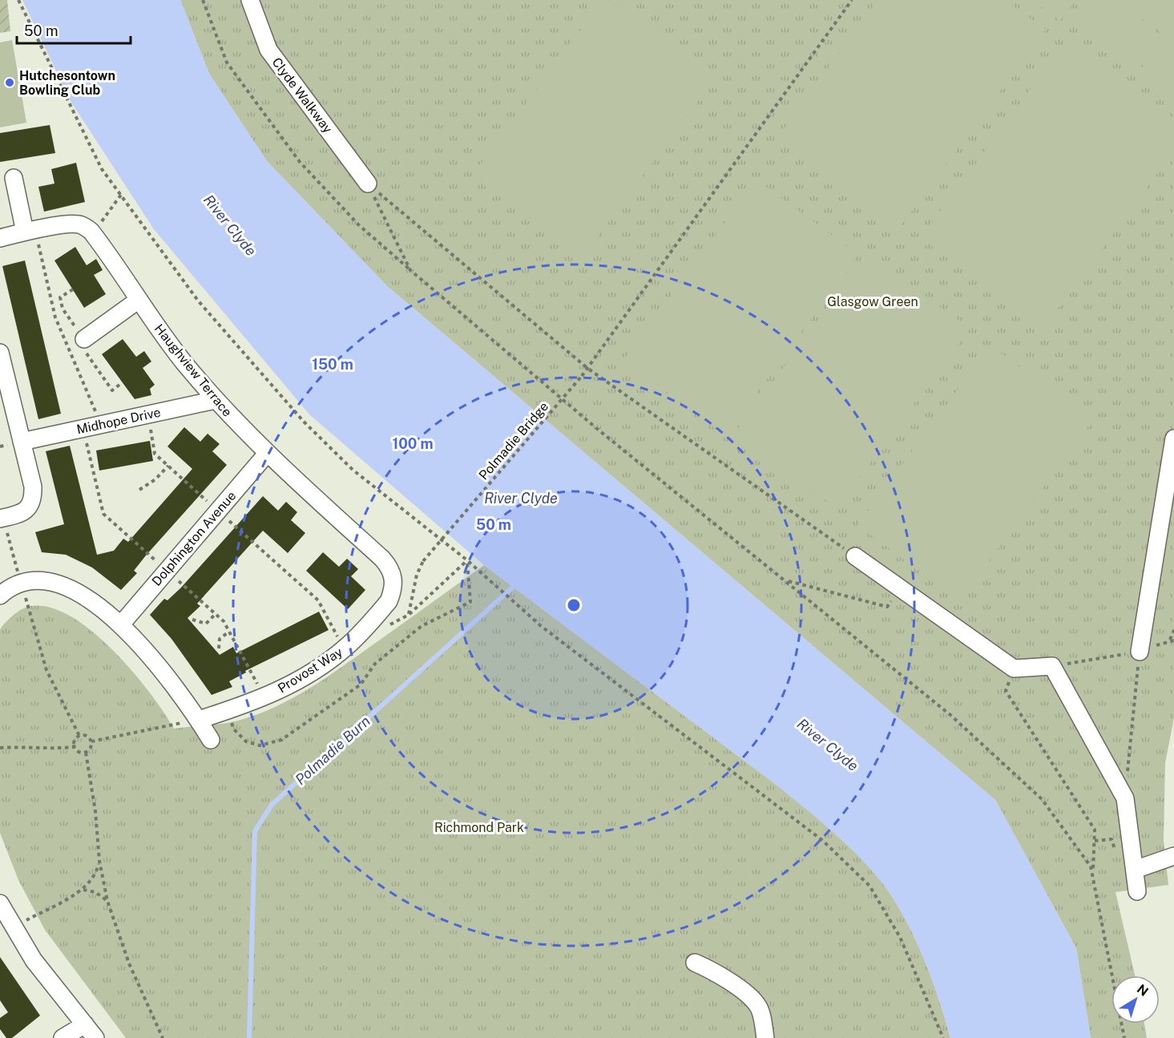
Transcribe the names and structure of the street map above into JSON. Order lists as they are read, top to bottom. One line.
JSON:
{"streets":{"street":["Clyde Walkway","Haughview Terrace","Midhope Drive","Dolphington Avenue","Provost Way"],"path":["Polmadie Bridge"]},"crossings":[["Haughview Terrace","Midhope Drive"],["Haughview Terrace","Dolphington Avenue"],["Haughview Terrace","Provost Way"]],"water":["River Clyde","Polmadie Burn"],"parks":["Glasgow Green","Richmond Park"],"places":["Hutchesontown Bowling Club"],"scale_bar":"50 m","north":"top right","rings":["150 m","100 m","50 m"]}
